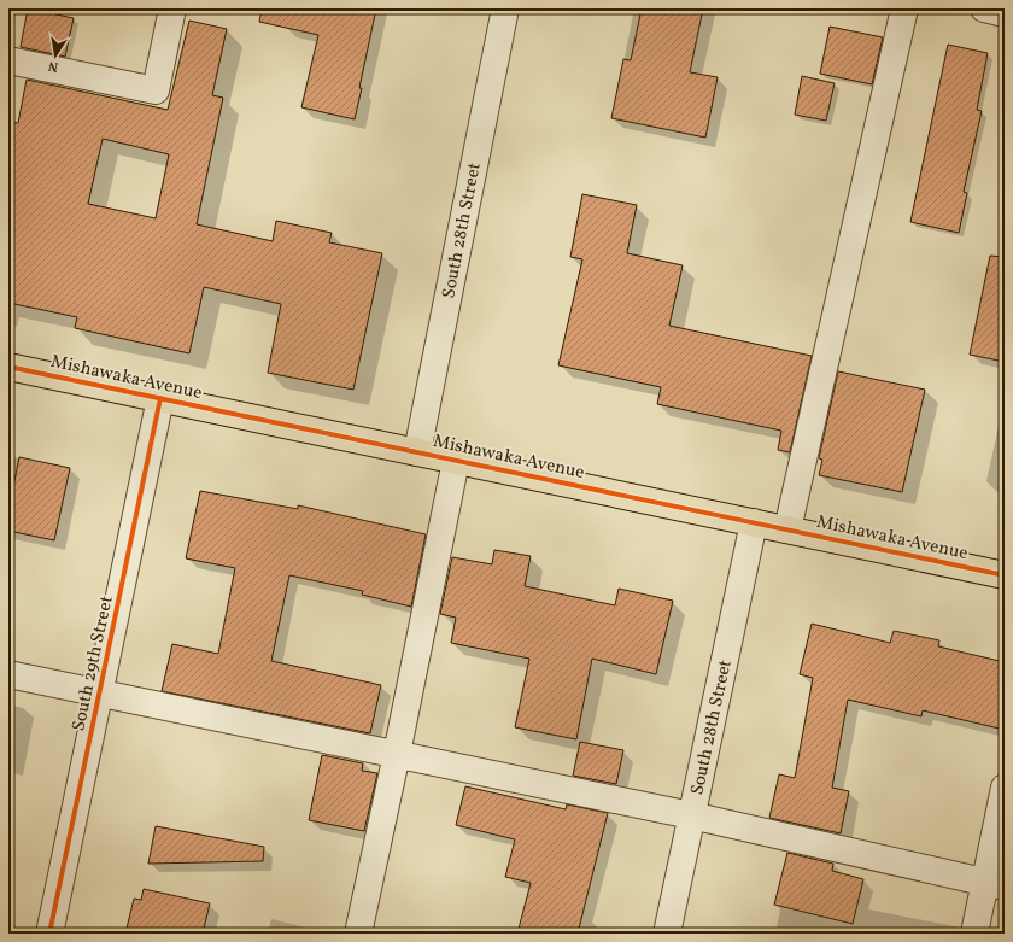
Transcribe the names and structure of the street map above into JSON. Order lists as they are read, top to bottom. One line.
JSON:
{"streets":{"main road":["Mishawaka Avenue"],"street":["South 28th Street","South 29th Street"]},"crossings":[["South 28th Street","Mishawaka Avenue"],["Mishawaka Avenue","South 29th Street"]],"north":"bottom"}
